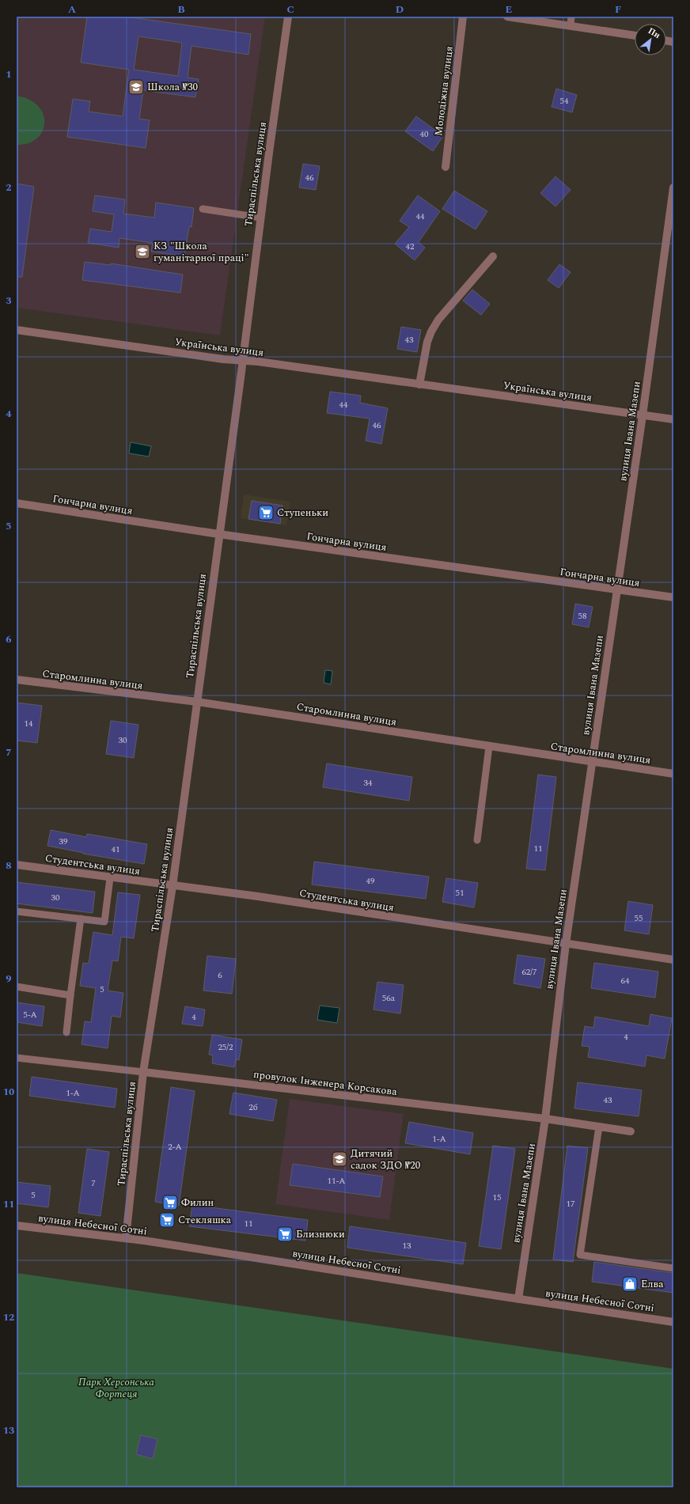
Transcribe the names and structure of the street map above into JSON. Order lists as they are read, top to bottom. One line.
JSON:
{"streets":{"street":["Молодіжна вулиця","Тираспільська вулиця","Українська вулиця","вулиця Івана Мазепи","Гончарна вулиця","Старомлинна вулиця","Студентська вулиця","провулок Інженера Корсакова","вулиця Небесної Сотні"]},"crossings":[["Тираспільська вулиця","Українська вулиця"],["Тираспільська вулиця","Гончарна вулиця"],["Тираспільська вулиця","Старомлинна вулиця"],["Тираспільська вулиця","Студентська вулиця"],["Тираспільська вулиця","провулок Інженера Корсакова"],["Тираспільська вулиця","вулиця Небесної Сотні"],["Українська вулиця","вулиця Івана Мазепи"],["вулиця Івана Мазепи","Гончарна вулиця"],["вулиця Івана Мазепи","Старомлинна вулиця"],["вулиця Івана Мазепи","Студентська вулиця"],["вулиця Івана Мазепи","провулок Інженера Корсакова"],["вулиця Івана Мазепи","вулиця Небесної Сотні"]],"parks":["Парк Херсонська Фортеця"],"places":{"school or university":["Школа №30","КЗ \"Школа гуманітарної праці\"","Дитячий садок ЗДО №20"],"supermarket":["Ступеньки","Филин","Стекляшка","Близнюки"],"shop":["Елва"]},"house_numbers":["54","40","46","44","42","43","44","46","58","14","30","34","39","11","41","49","51","30","55","62/7","6","64","5","56а","5-А","4","4","25/2","1-А","43","2б","1-А","2-А","11-А","7","5","15","17","11","13"],"north":"top right","grid":{"columns":["A","B","C","D","E","F"],"rows":["1","2","3","4","5","6","7","8","9","10","11","12","13"]}}
